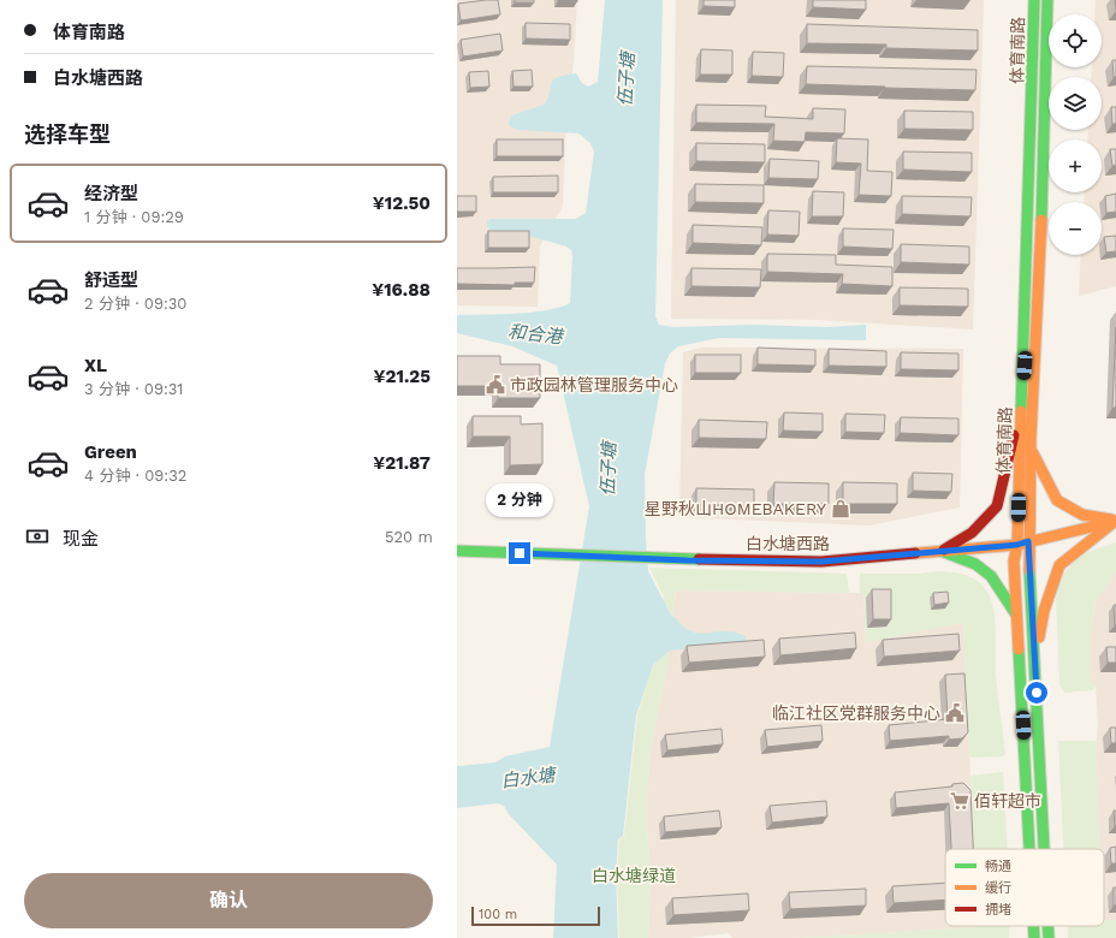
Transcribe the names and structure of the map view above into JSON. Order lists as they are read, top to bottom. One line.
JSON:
{"streets":{"main road":["体育南路","白水塘西路"]},"crossings":[["体育南路","白水塘西路"]],"water":["伍子塘","和合港","白水塘"],"parks":["白水塘绿道"],"places":{"public building":["市政园林管理服务中心","临江社区党群服务中心"],"shop":["星野秋山HOMEBAKERY"],"supermarket":["佰轩超市"]},"legend":["畅通","缓行","拥堵"],"scale_bar":"100 m","page":{"banner":["体育南路","白水塘西路"],"map_buttons":["+","−"],"heading":"选择车型","list":[{"name":"经济型","note":"1 分钟 · 09:29","value":"¥12.50"},{"name":"舒适型","note":"2 分钟 · 09:30","value":"¥16.88"},{"name":"XL","note":"3 分钟 · 09:31","value":"¥21.25"},{"name":"Green","note":"4 分钟 · 09:32","value":"¥21.87"}],"bubble":"2 分钟","pay":["现金","520 m"],"buttons":"确认","scale":"100 m"}}
